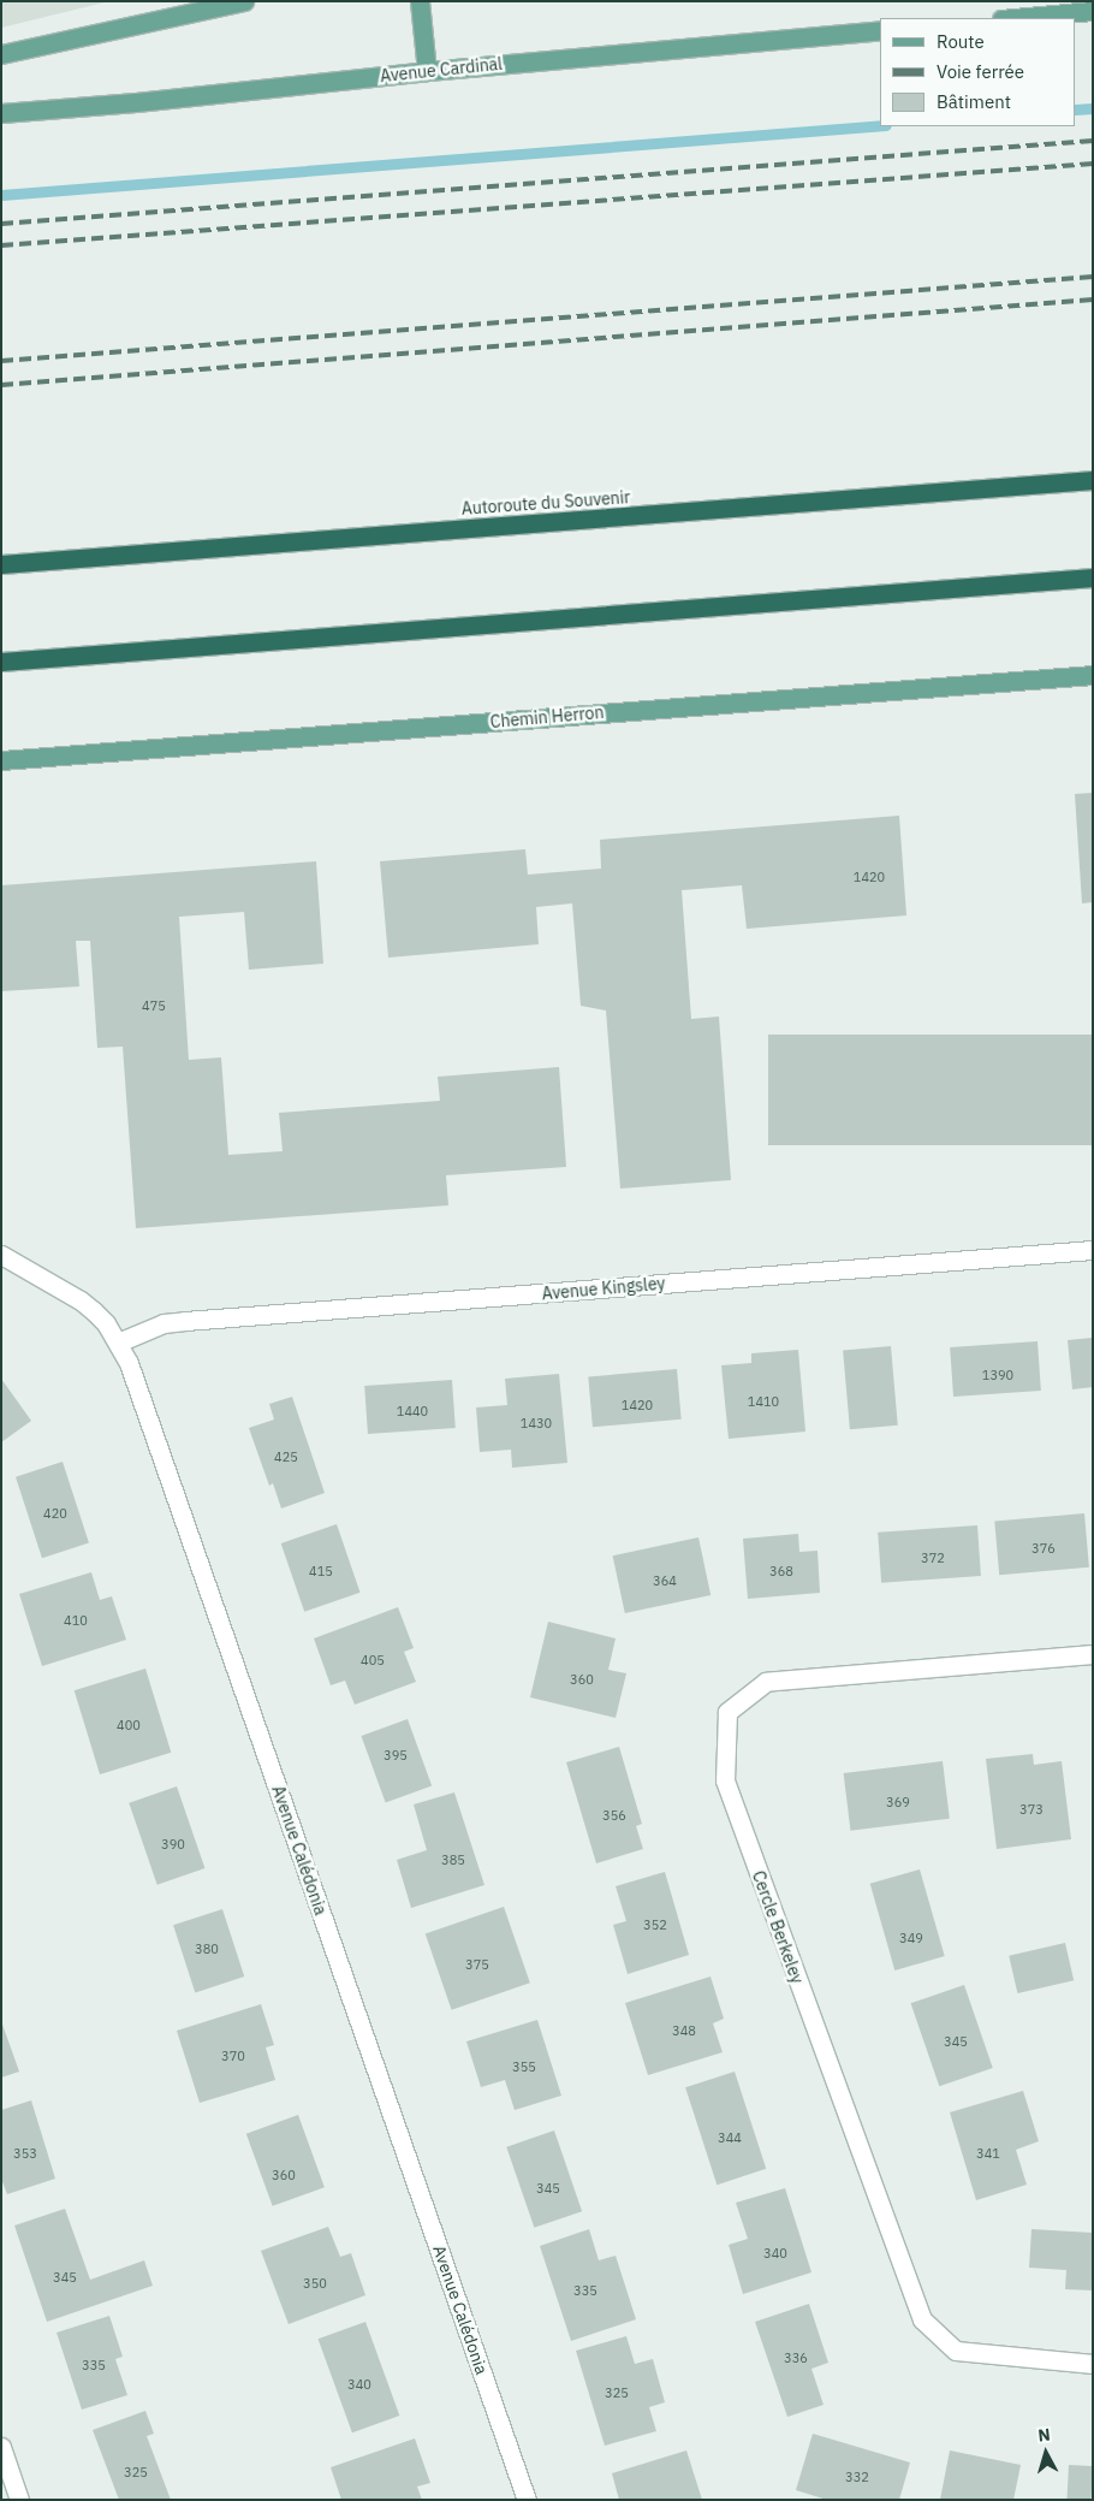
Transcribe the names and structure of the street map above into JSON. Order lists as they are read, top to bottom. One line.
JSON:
{"streets":{"highway":["Autoroute du Souvenir"],"main road":["Avenue Cardinal","Chemin Herron"],"street":["Avenue Kingsley","Avenue Calédonia","Cercle Berkeley"]},"crossings":[["Avenue Kingsley","Avenue Calédonia"]],"house_numbers":["1420","475","1390","1410","1420","1440","1430","425","420","376","372","415","368","364","410","405","360","400","395","369","373","356","390","385","352","349","380","375","348","345","370","355","344","353","341","360","345","340","345","350","335","336","335","340","325","325","332"],"legend":["Route","Voie ferrée","Bâtiment"],"north":"top"}
